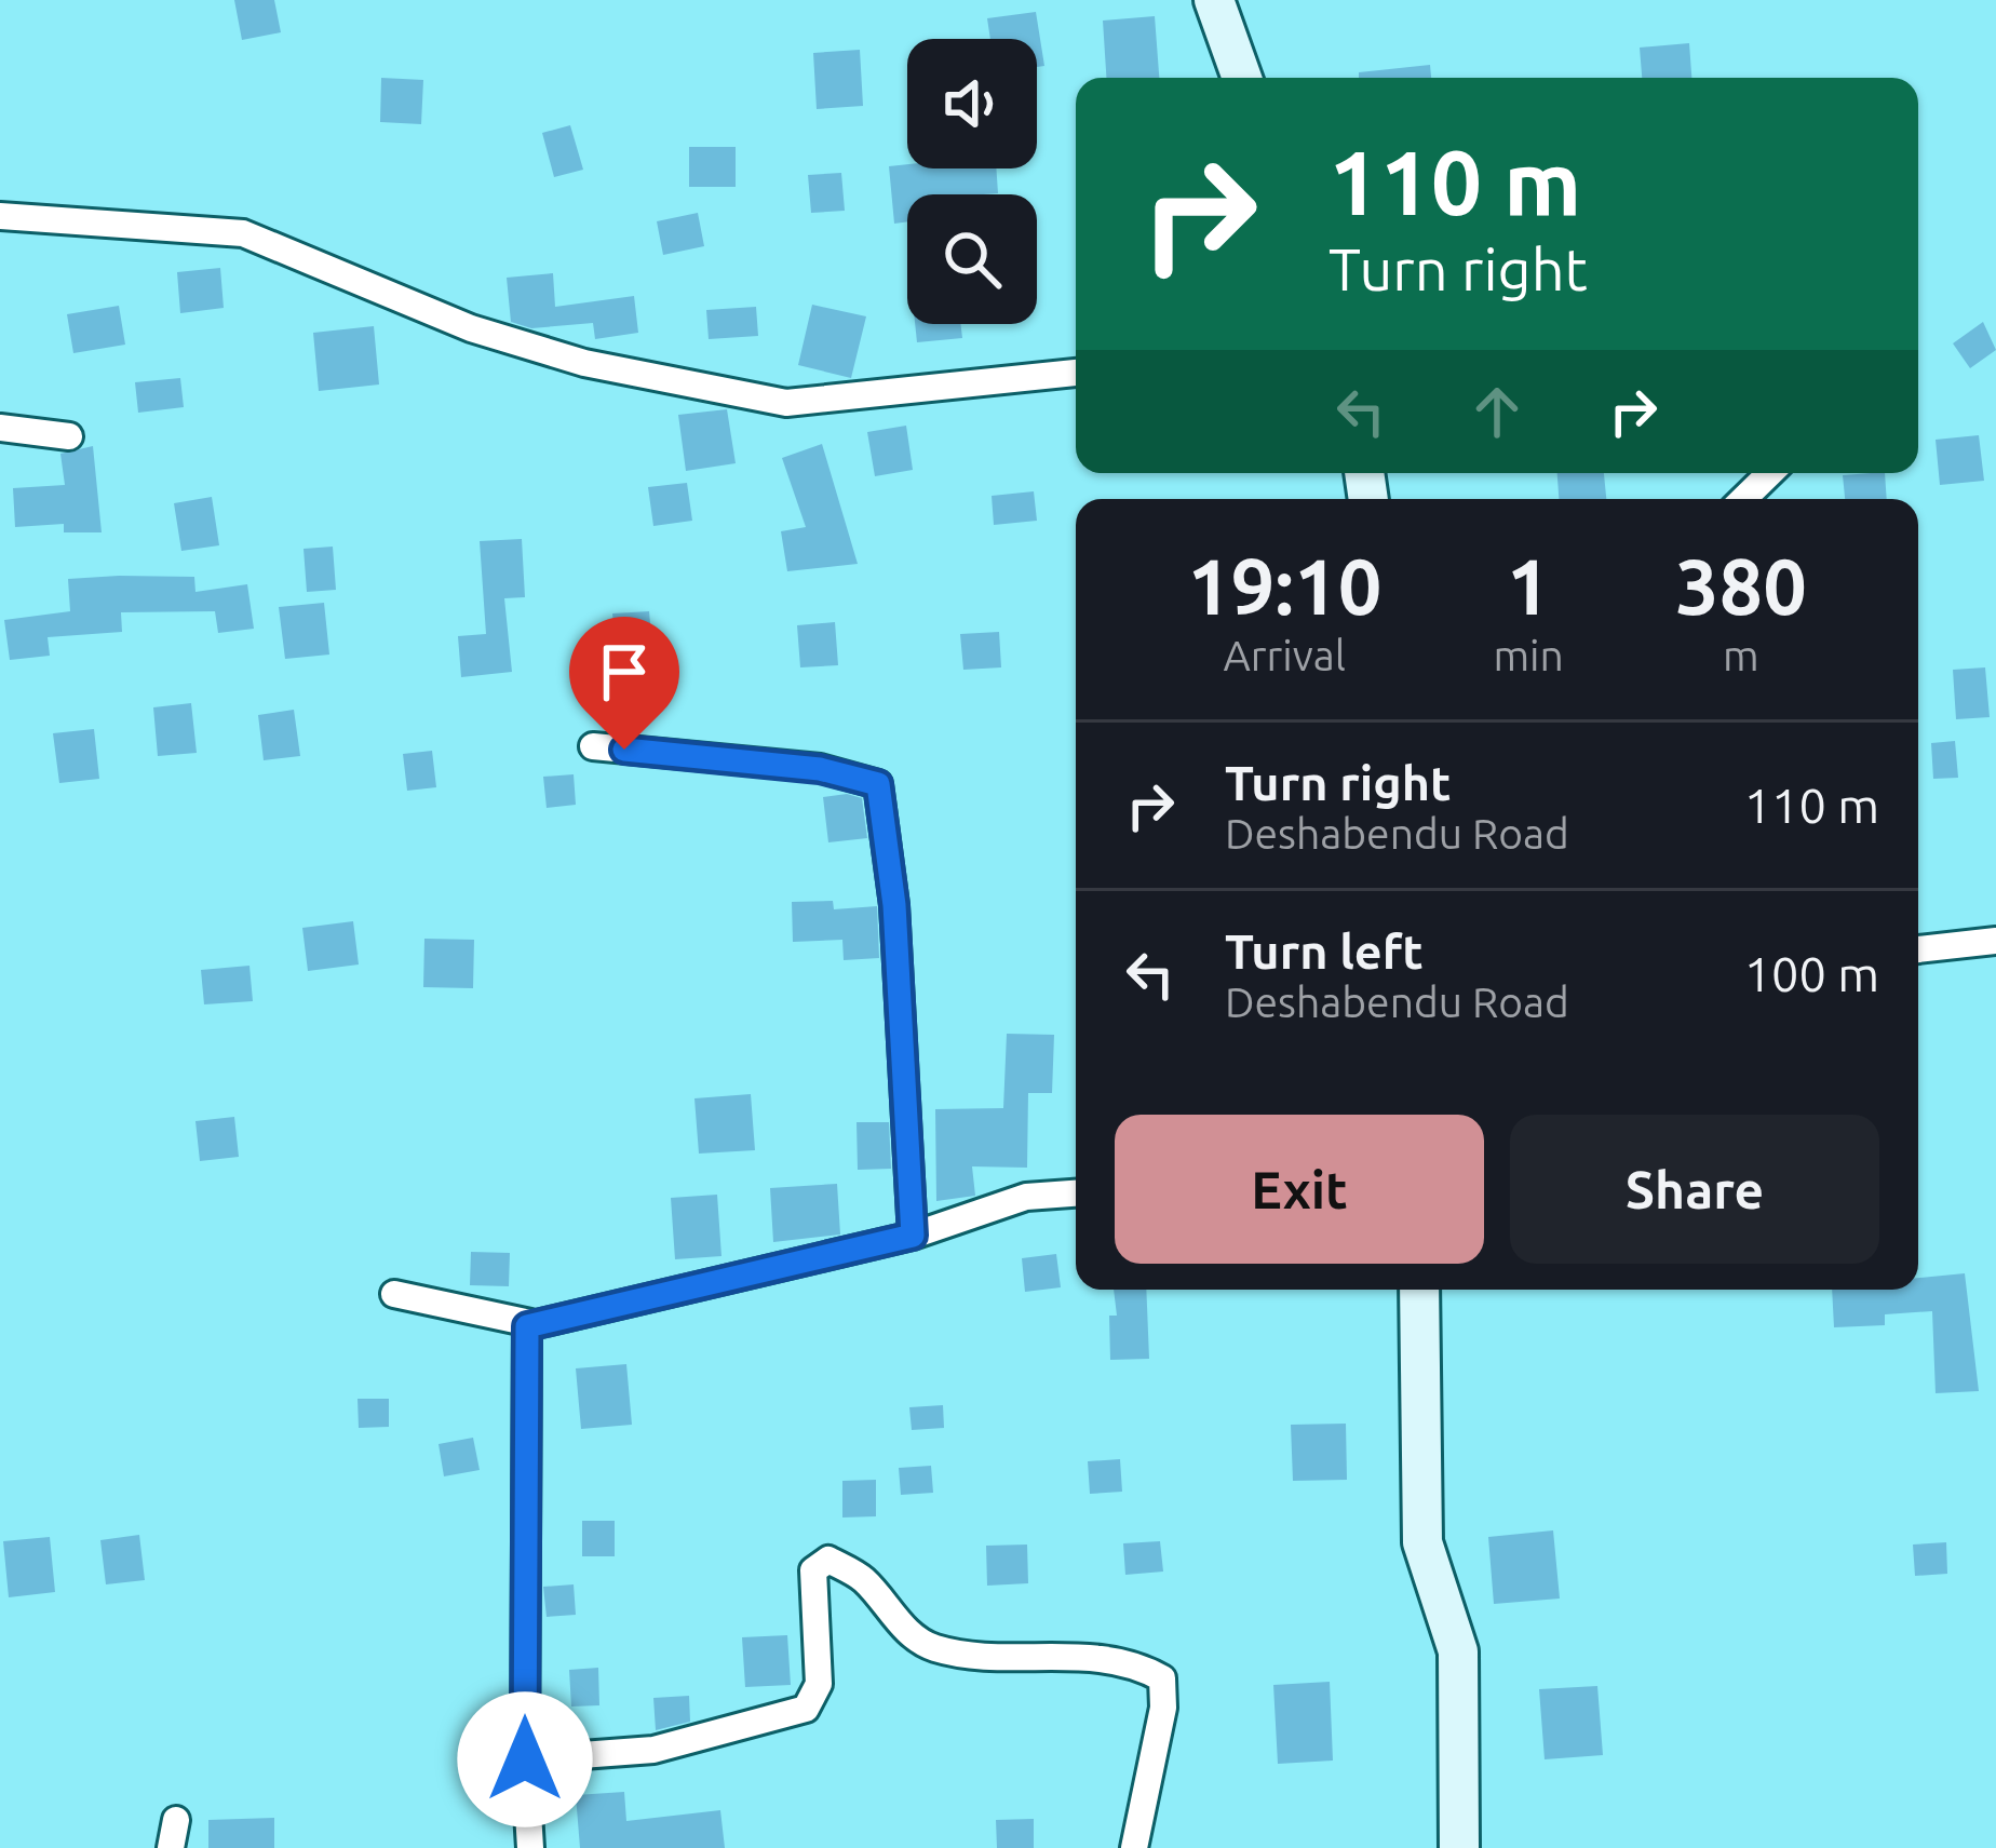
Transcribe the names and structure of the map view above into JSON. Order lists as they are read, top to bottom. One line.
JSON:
{"page":{"turn":["110 m","Turn right"],"eta":["19:10","Arrival","1","min","380","m"],"list":[{"name":"Turn right","note":"Deshabendu Road","value":"110 m"},{"name":"Turn left","note":"Deshabendu Road","value":"100 m"}],"buttons":["Exit","Share"]}}
